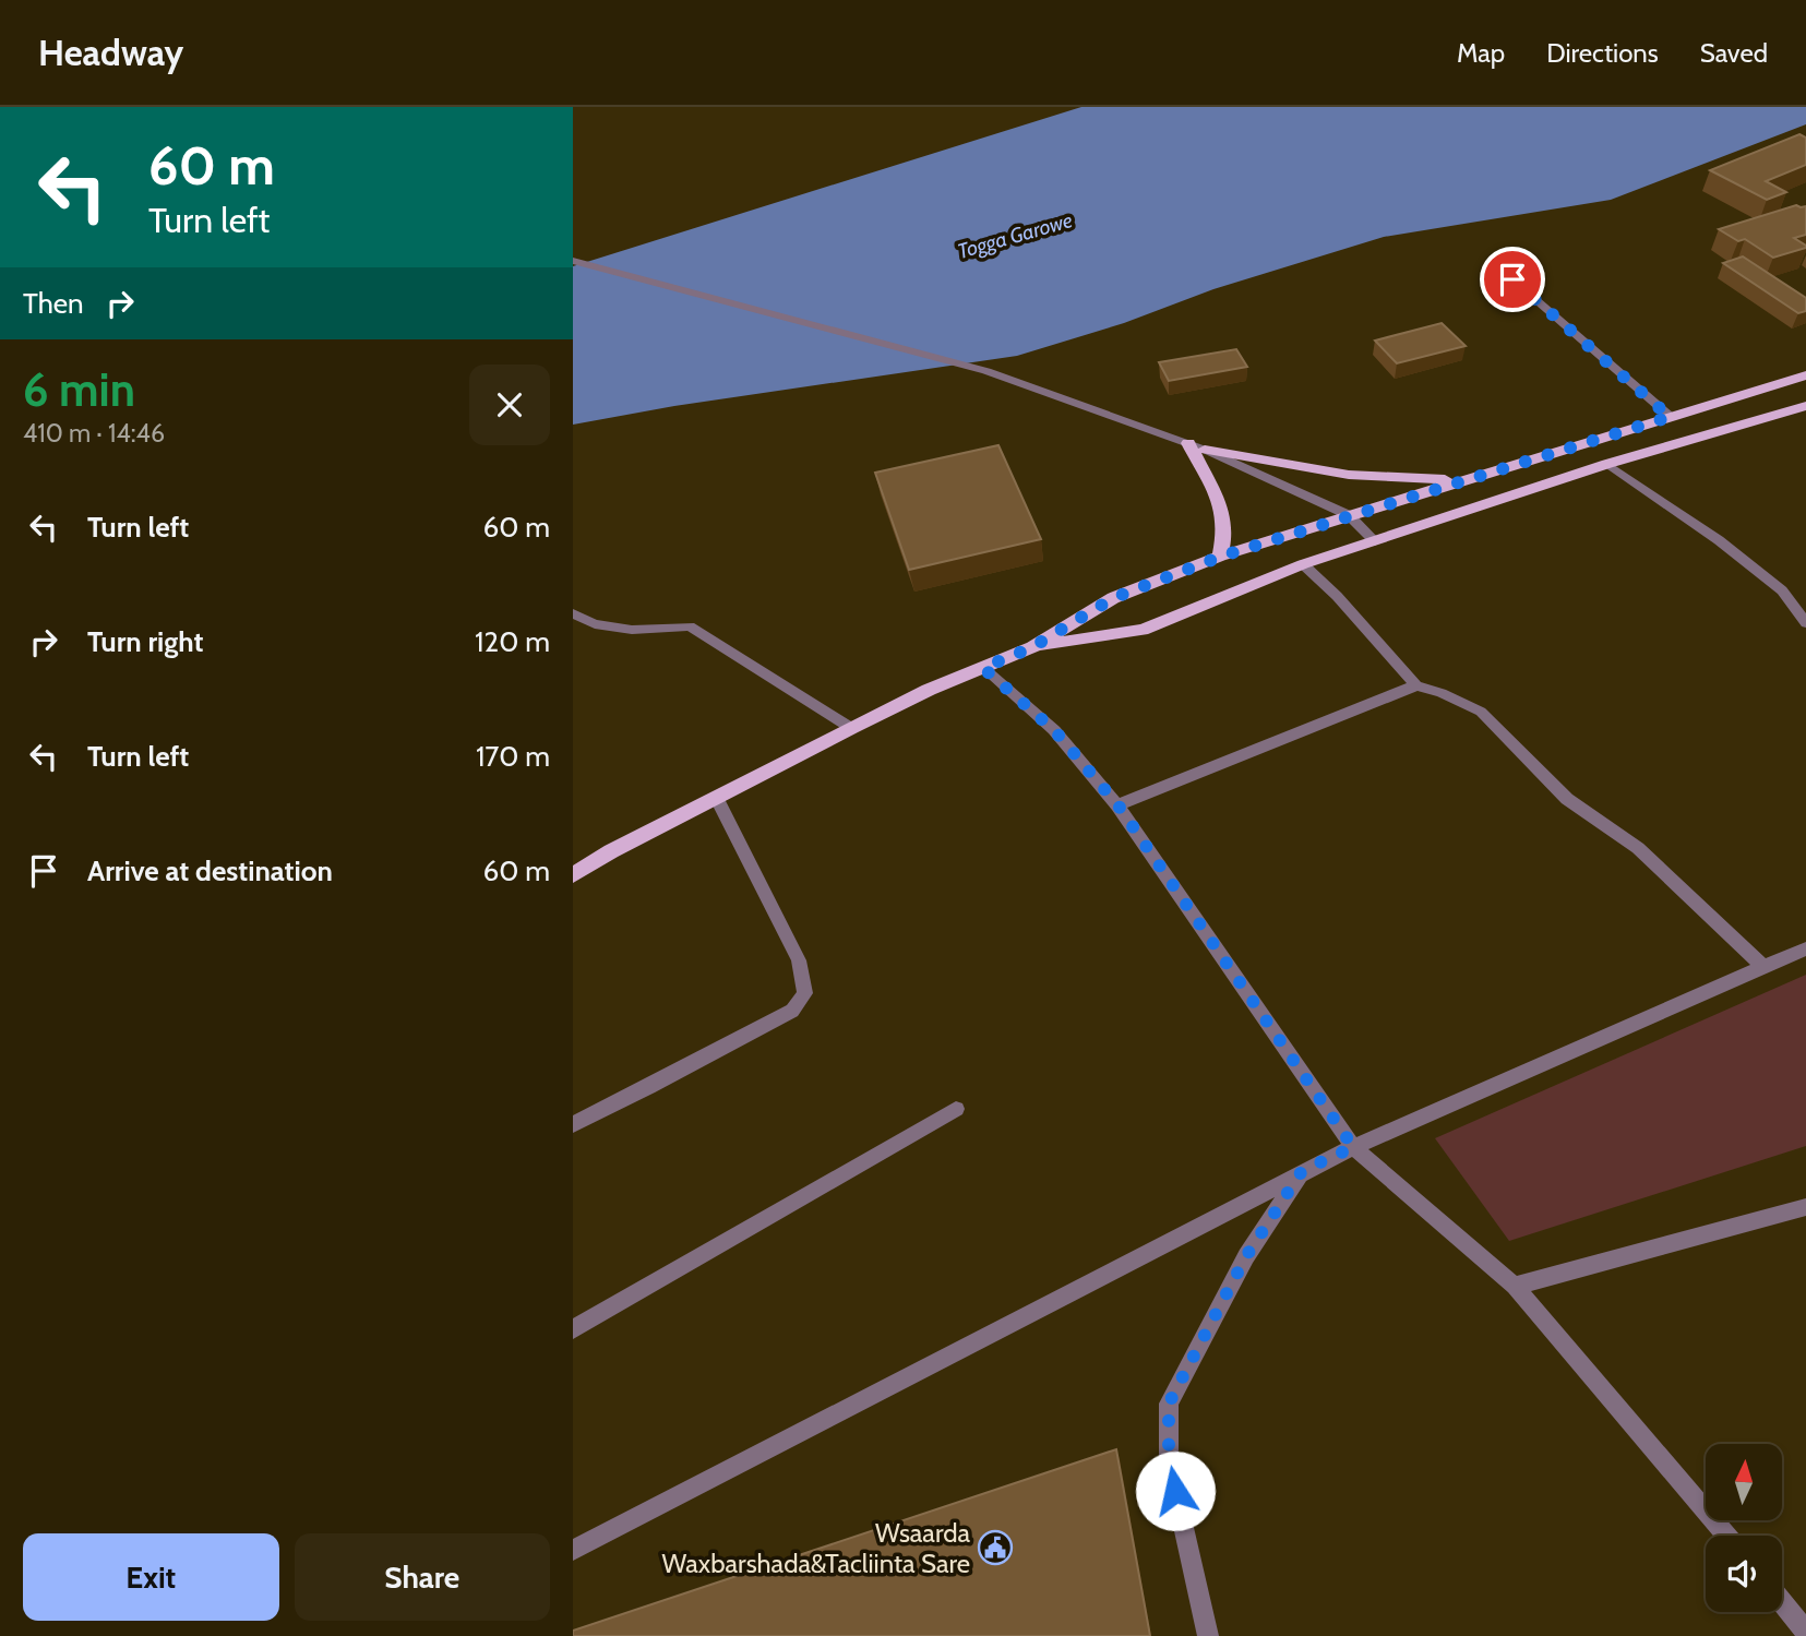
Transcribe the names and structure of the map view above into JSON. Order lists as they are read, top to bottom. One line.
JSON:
{"water":["Togga Garowe"],"places":{"public building":["Wsaarda Waxbarshada&Tacliinta Sare"]},"north":"top","page":{"header":"Headway","nav":["Map","Directions","Saved"],"turn":["60 m","Turn left"],"then":"Then","heading":["6 min","410 m · 14:46"],"list":[{"name":"Turn left","value":"60 m"},{"name":"Turn right","value":"120 m"},{"name":"Turn left","value":"170 m"},{"name":"Arrive at destination","value":"60 m"}],"buttons":["Exit","Share"]}}
